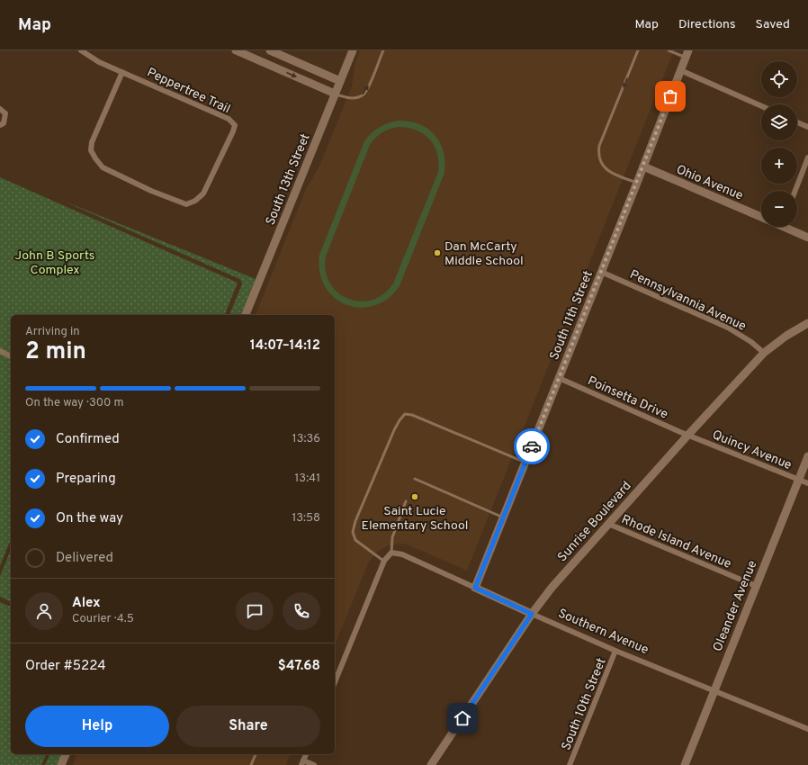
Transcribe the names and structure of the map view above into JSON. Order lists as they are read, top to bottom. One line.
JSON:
{"streets":{"street":["Peppertree Trail","South 13th Street","Ohio Avenue","Pennsylvannia Avenue","South 11th Street","Poinsetta Drive","Quincy Avenue","Sunrise Boulevard","Rhode Island Avenue","Oleander Avenue","Southern Avenue","South 10th Street"]},"crossings":[["Ohio Avenue","South 11th Street"],["Pennsylvannia Avenue","South 11th Street"],["Pennsylvannia Avenue","Sunrise Boulevard"],["South 11th Street","Poinsetta Drive"],["South 11th Street","Southern Avenue"],["Poinsetta Drive","Quincy Avenue"],["Poinsetta Drive","Sunrise Boulevard"],["Quincy Avenue","Sunrise Boulevard"],["Quincy Avenue","Oleander Avenue"],["Sunrise Boulevard","Rhode Island Avenue"],["Sunrise Boulevard","Southern Avenue"],["Rhode Island Avenue","Oleander Avenue"],["Oleander Avenue","Southern Avenue"],["Southern Avenue","South 10th Street"]],"parks":["John B Sports Complex"],"places":["Dan McCarty Middle School","Saint Lucie Elementary School"],"page":{"header":"Map","nav":["Map","Directions","Saved"],"map_buttons":["+","−"],"heading":["2 min","Arriving in","14:07–14:12"],"panel":["Alex","Courier · 4.5","Order #5224","$47.68"],"bar":"On the way · 300 m","list":[["Confirmed","13:36"],["Preparing","13:41"],["On the way","13:58"],"Delivered"],"buttons":["Help","Share"]}}
